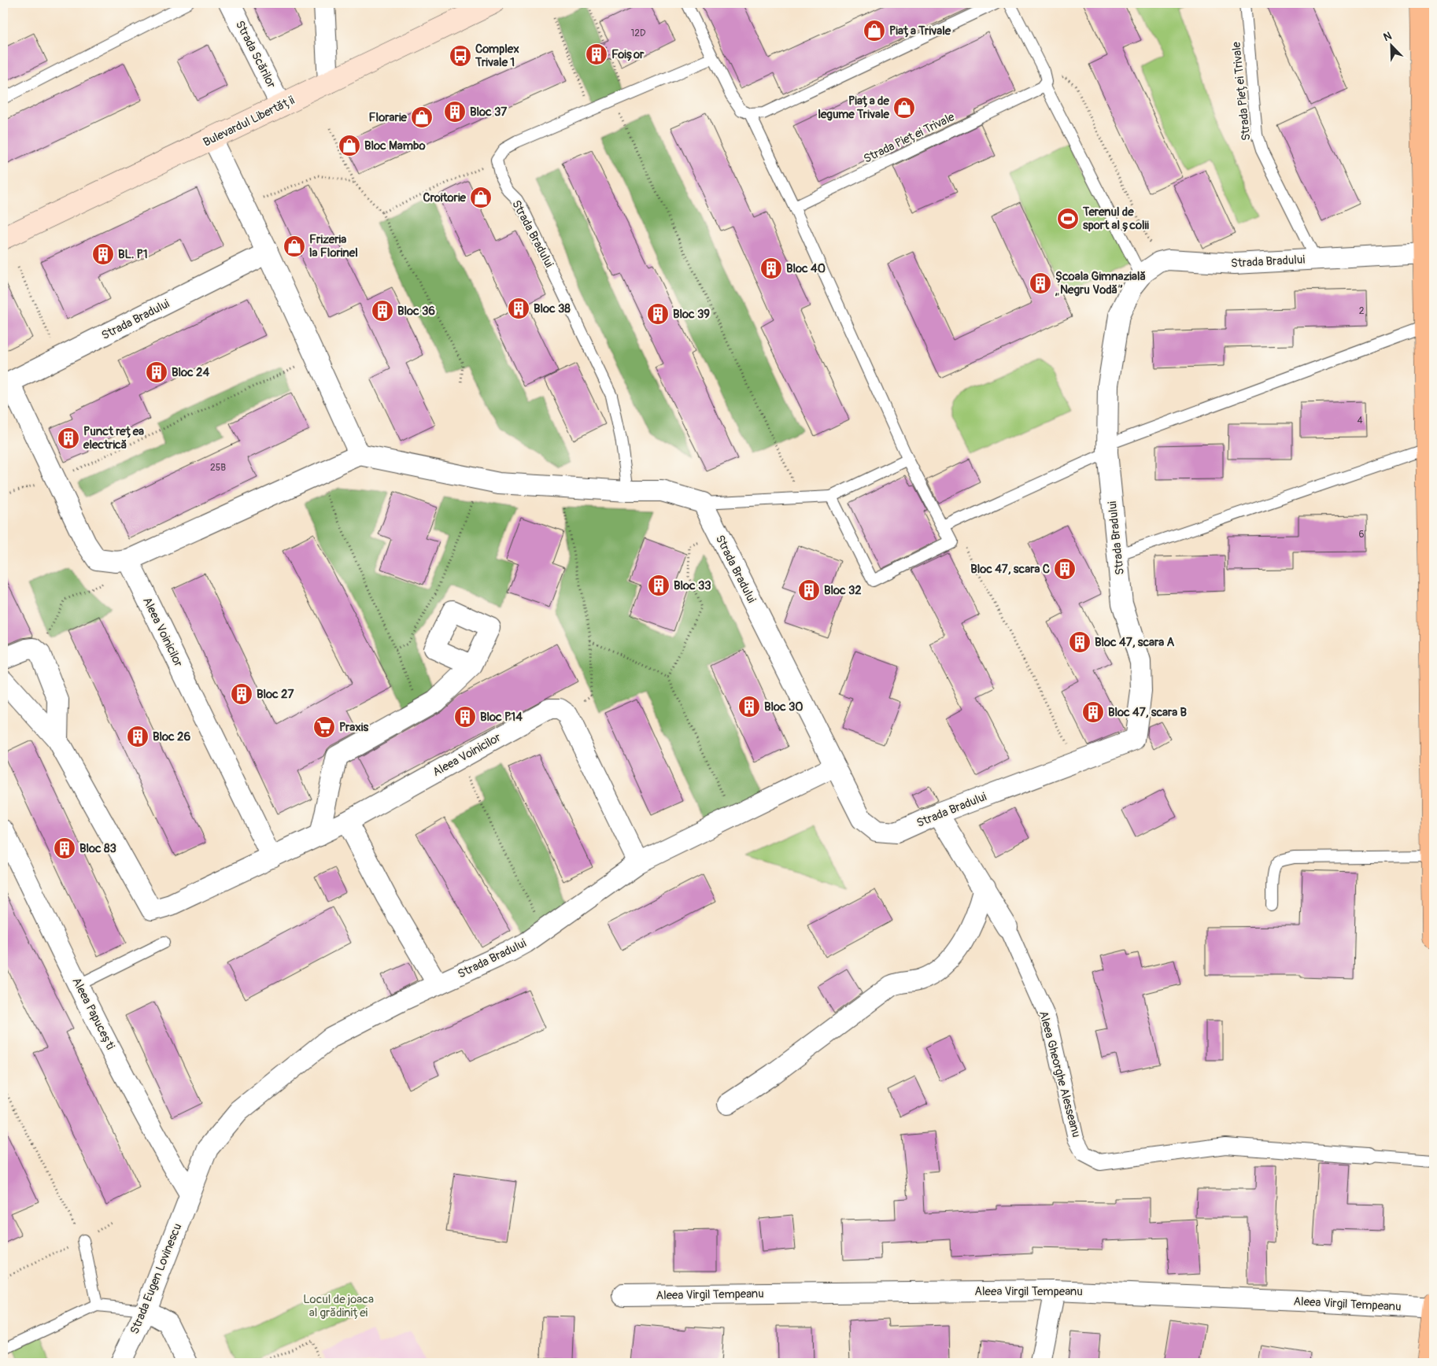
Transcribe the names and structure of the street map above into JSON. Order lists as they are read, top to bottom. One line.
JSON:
{"streets":{"main road":["Bulevardul Libertății"],"street":["Strada Scărilor","Strada Bradului","Aleea Voinicilor","Aleea Papucești","Aleea Gheorghe Alesseanu","Strada Eugen Lovinescu","Aleea Virgil Tempeanu"],"lane":["Strada Pieței Trivale"]},"crossings":[["Strada Scărilor","Bulevardul Libertății"],["Strada Pieței Trivale","Strada Bradului"],["Strada Bradului","Aleea Papucești"],["Strada Bradului","Aleea Gheorghe Alesseanu"],["Strada Bradului","Strada Eugen Lovinescu"],["Aleea Papucești","Strada Eugen Lovinescu"]],"parks":["Locul de joaca al grădiniței"],"places":{"shop":["Piața Trivale","Piața de legume Trivale","Florarie","Bloc Mambo","Croitorie","Frizeria la Florinel"],"building":["Foișor","Bloc 37","BL. P1","Bloc 40","Școala Gimnazială „Negru Vodă”","Bloc 38","Bloc 36","Bloc 39","Bloc 24","Punct rețea electrică","Bloc 47, scara C","Bloc 33","Bloc 32","Bloc 47, scara A","Bloc 27","Bloc 30","Bloc 47, scara B","Bloc P14","Bloc 26","Bloc 83"],"bus stop":["Complex Trivale 1"],"sports":["Terenul de sport al școlii"],"supermarket":["Praxis"]},"house_numbers":["12D","2","4","25B","6"],"north":"top left"}
